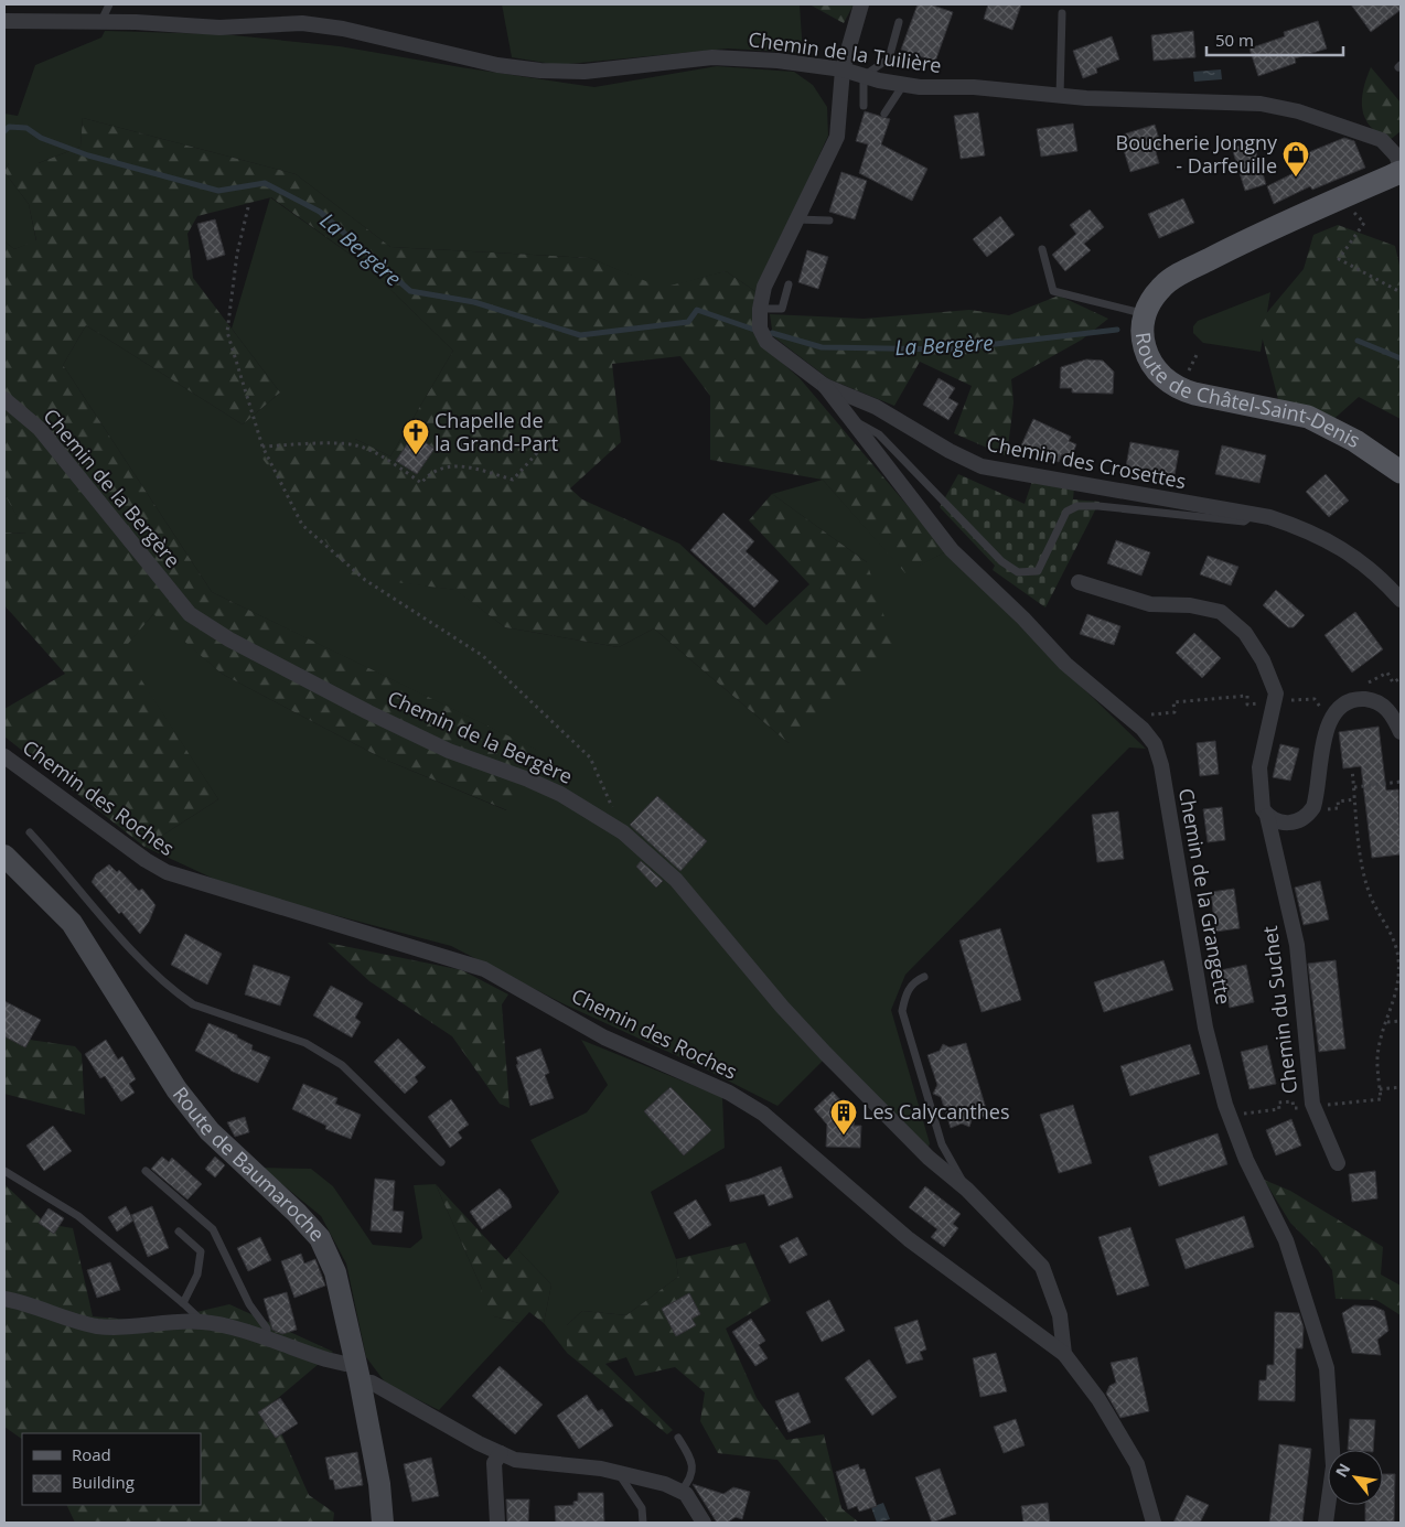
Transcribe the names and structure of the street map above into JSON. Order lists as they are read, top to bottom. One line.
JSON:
{"streets":{"main road":["Route de Châtel-Saint-Denis"],"street":["Chemin de la Tuilière","Chemin des Crosettes","Chemin de la Bergère","Chemin des Roches","Chemin de la Grangette","Chemin du Suchet","Route de Baumaroche"]},"crossings":[["Chemin de la Tuilière","Route de Châtel-Saint-Denis"],["Chemin de la Tuilière","Chemin des Crosettes"],["Chemin des Crosettes","Chemin de la Grangette"],["Chemin de la Bergère","Chemin des Roches"]],"water":["La Bergère"],"places":{"shop":["Boucherie Jongny - Darfeuille"],"church":["Chapelle de la Grand-Part"],"building":["Les Calycanthes"]},"legend":["Road","Building"],"scale_bar":"50 m","north":"top left"}
